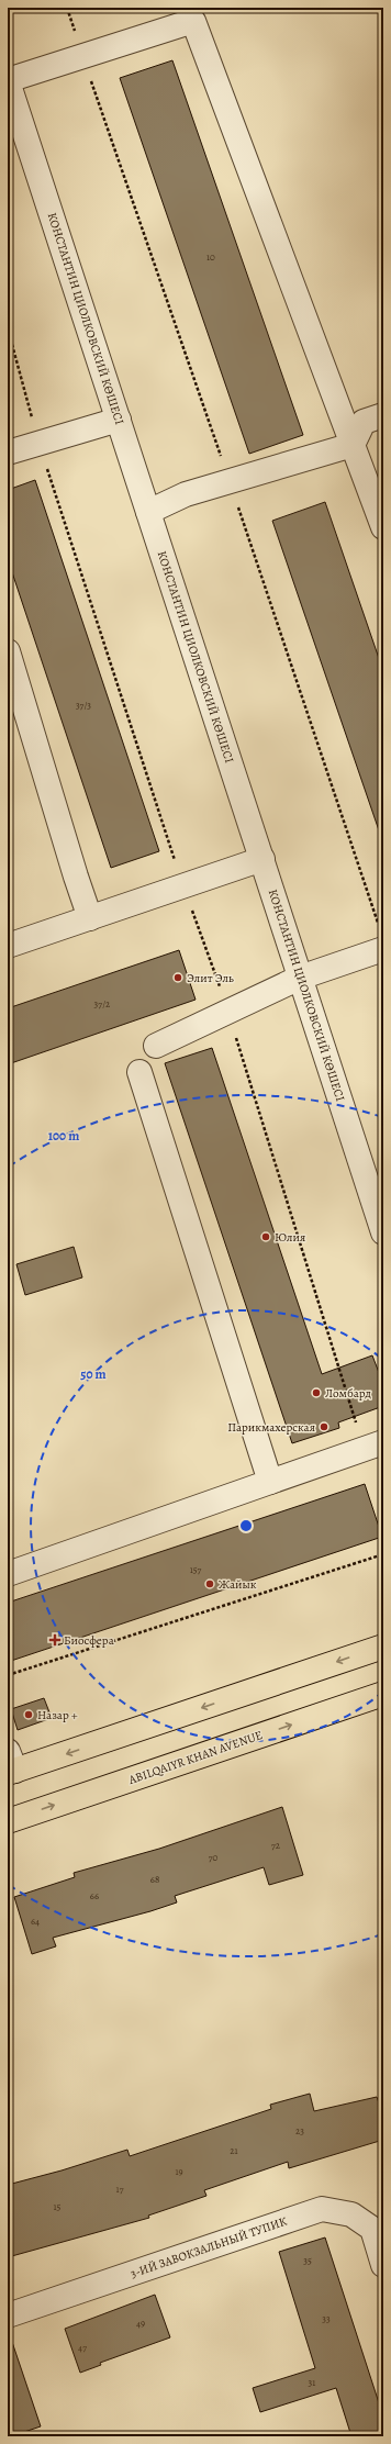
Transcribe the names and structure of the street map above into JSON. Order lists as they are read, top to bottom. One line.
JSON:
{"streets":{"main road":["ABILQAIYR KHAN AVENUE"],"street":["КОНСТАНТИН ЦИОЛКОВСКИЙ КӨШЕСІ","3-ИЙ ЗАВОКЗАЛЬНЫЙ ТУПИК"]},"places":{"other":["Элит Эль","Юлия","Ломбард","Парикмахерская","Жайык","Назар +"],"health":["Биосфера"]},"house_numbers":["10","37/3","37/2","157","72","70","68","66","64","23","21","19","17","15","35","33","49","47","31"],"rings":["100 m","50 m"]}
